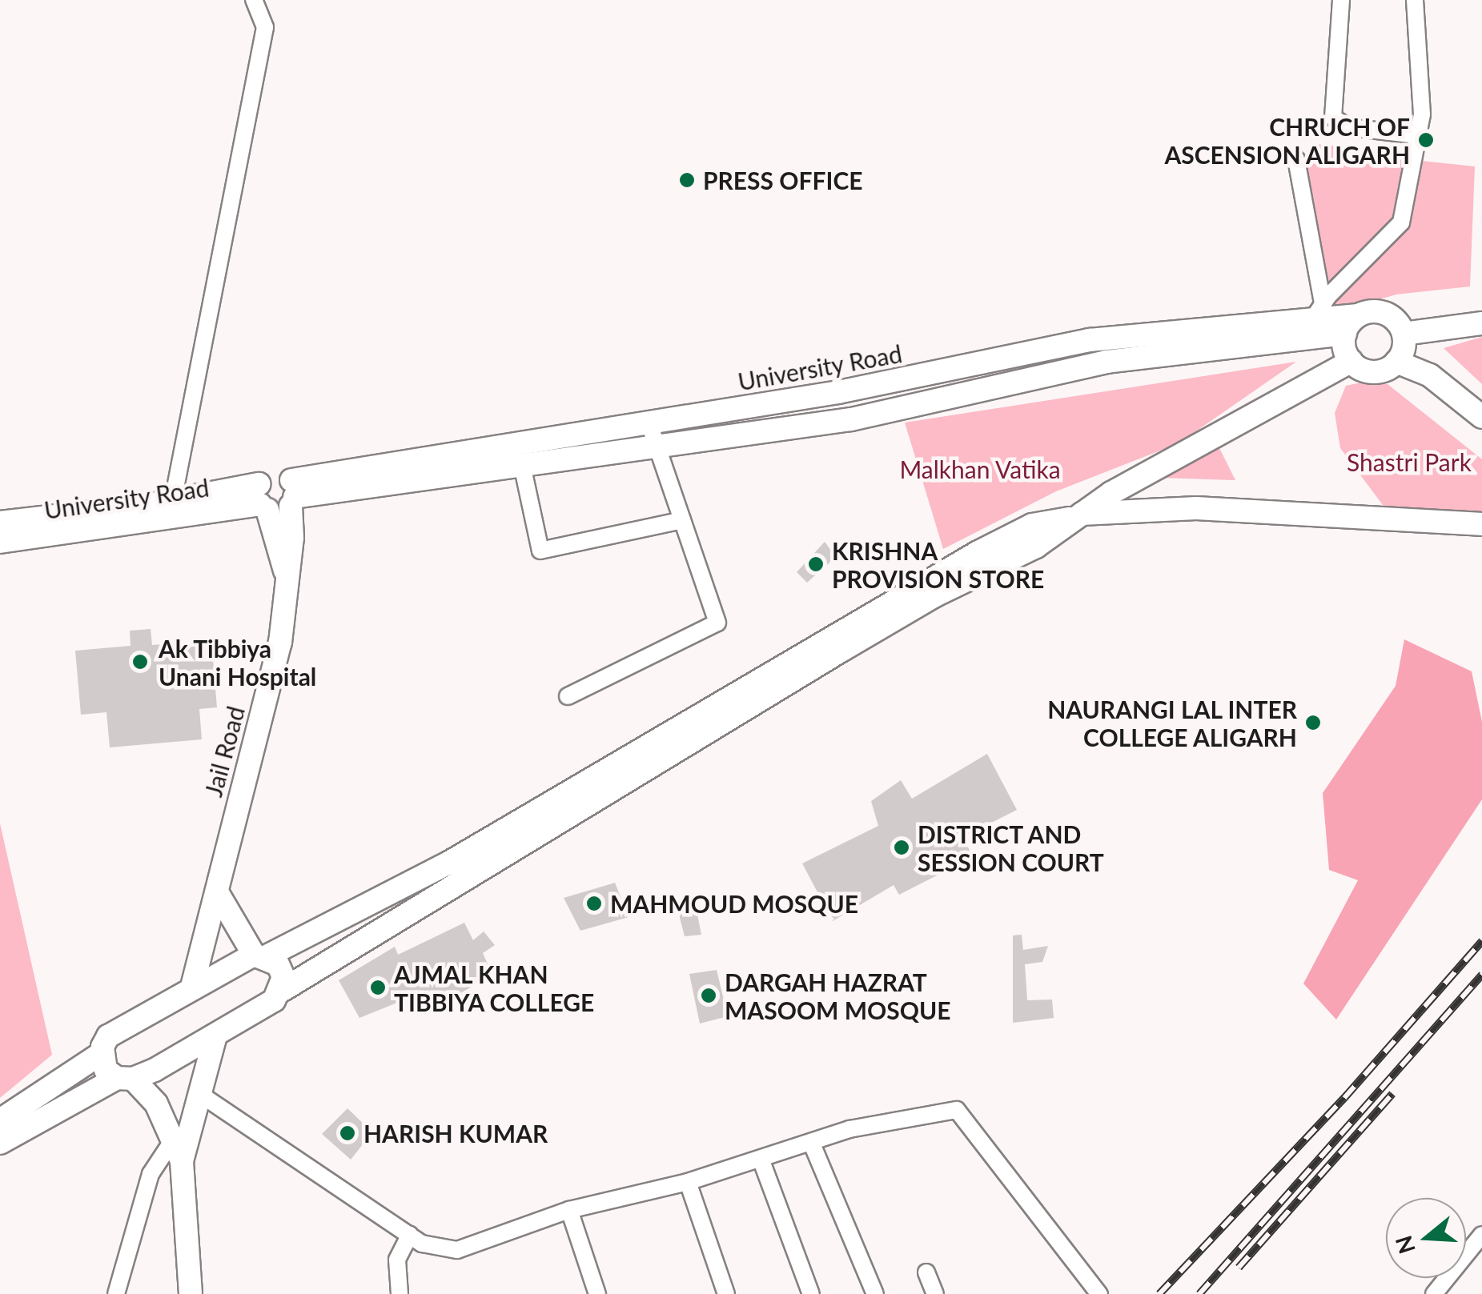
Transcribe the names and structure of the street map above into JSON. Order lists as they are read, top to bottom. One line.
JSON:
{"streets":{"main road":["University Road","Jail Road"]},"crossings":[["University Road","Jail Road"]],"parks":["Shastri Park","Malkhan Vatika"],"places":["CHRUCH OF ASCENSION ALIGARH","PRESS OFFICE","KRISHNA PROVISION STORE","Ak Tibbiya Unani Hospital","NAURANGI LAL INTER COLLEGE ALIGARH","DISTRICT AND SESSION COURT","MAHMOUD MOSQUE","AJMAL KHAN TIBBIYA COLLEGE","DARGAH HAZRAT MASOOM MOSQUE","HARISH KUMAR"],"north":"left"}
